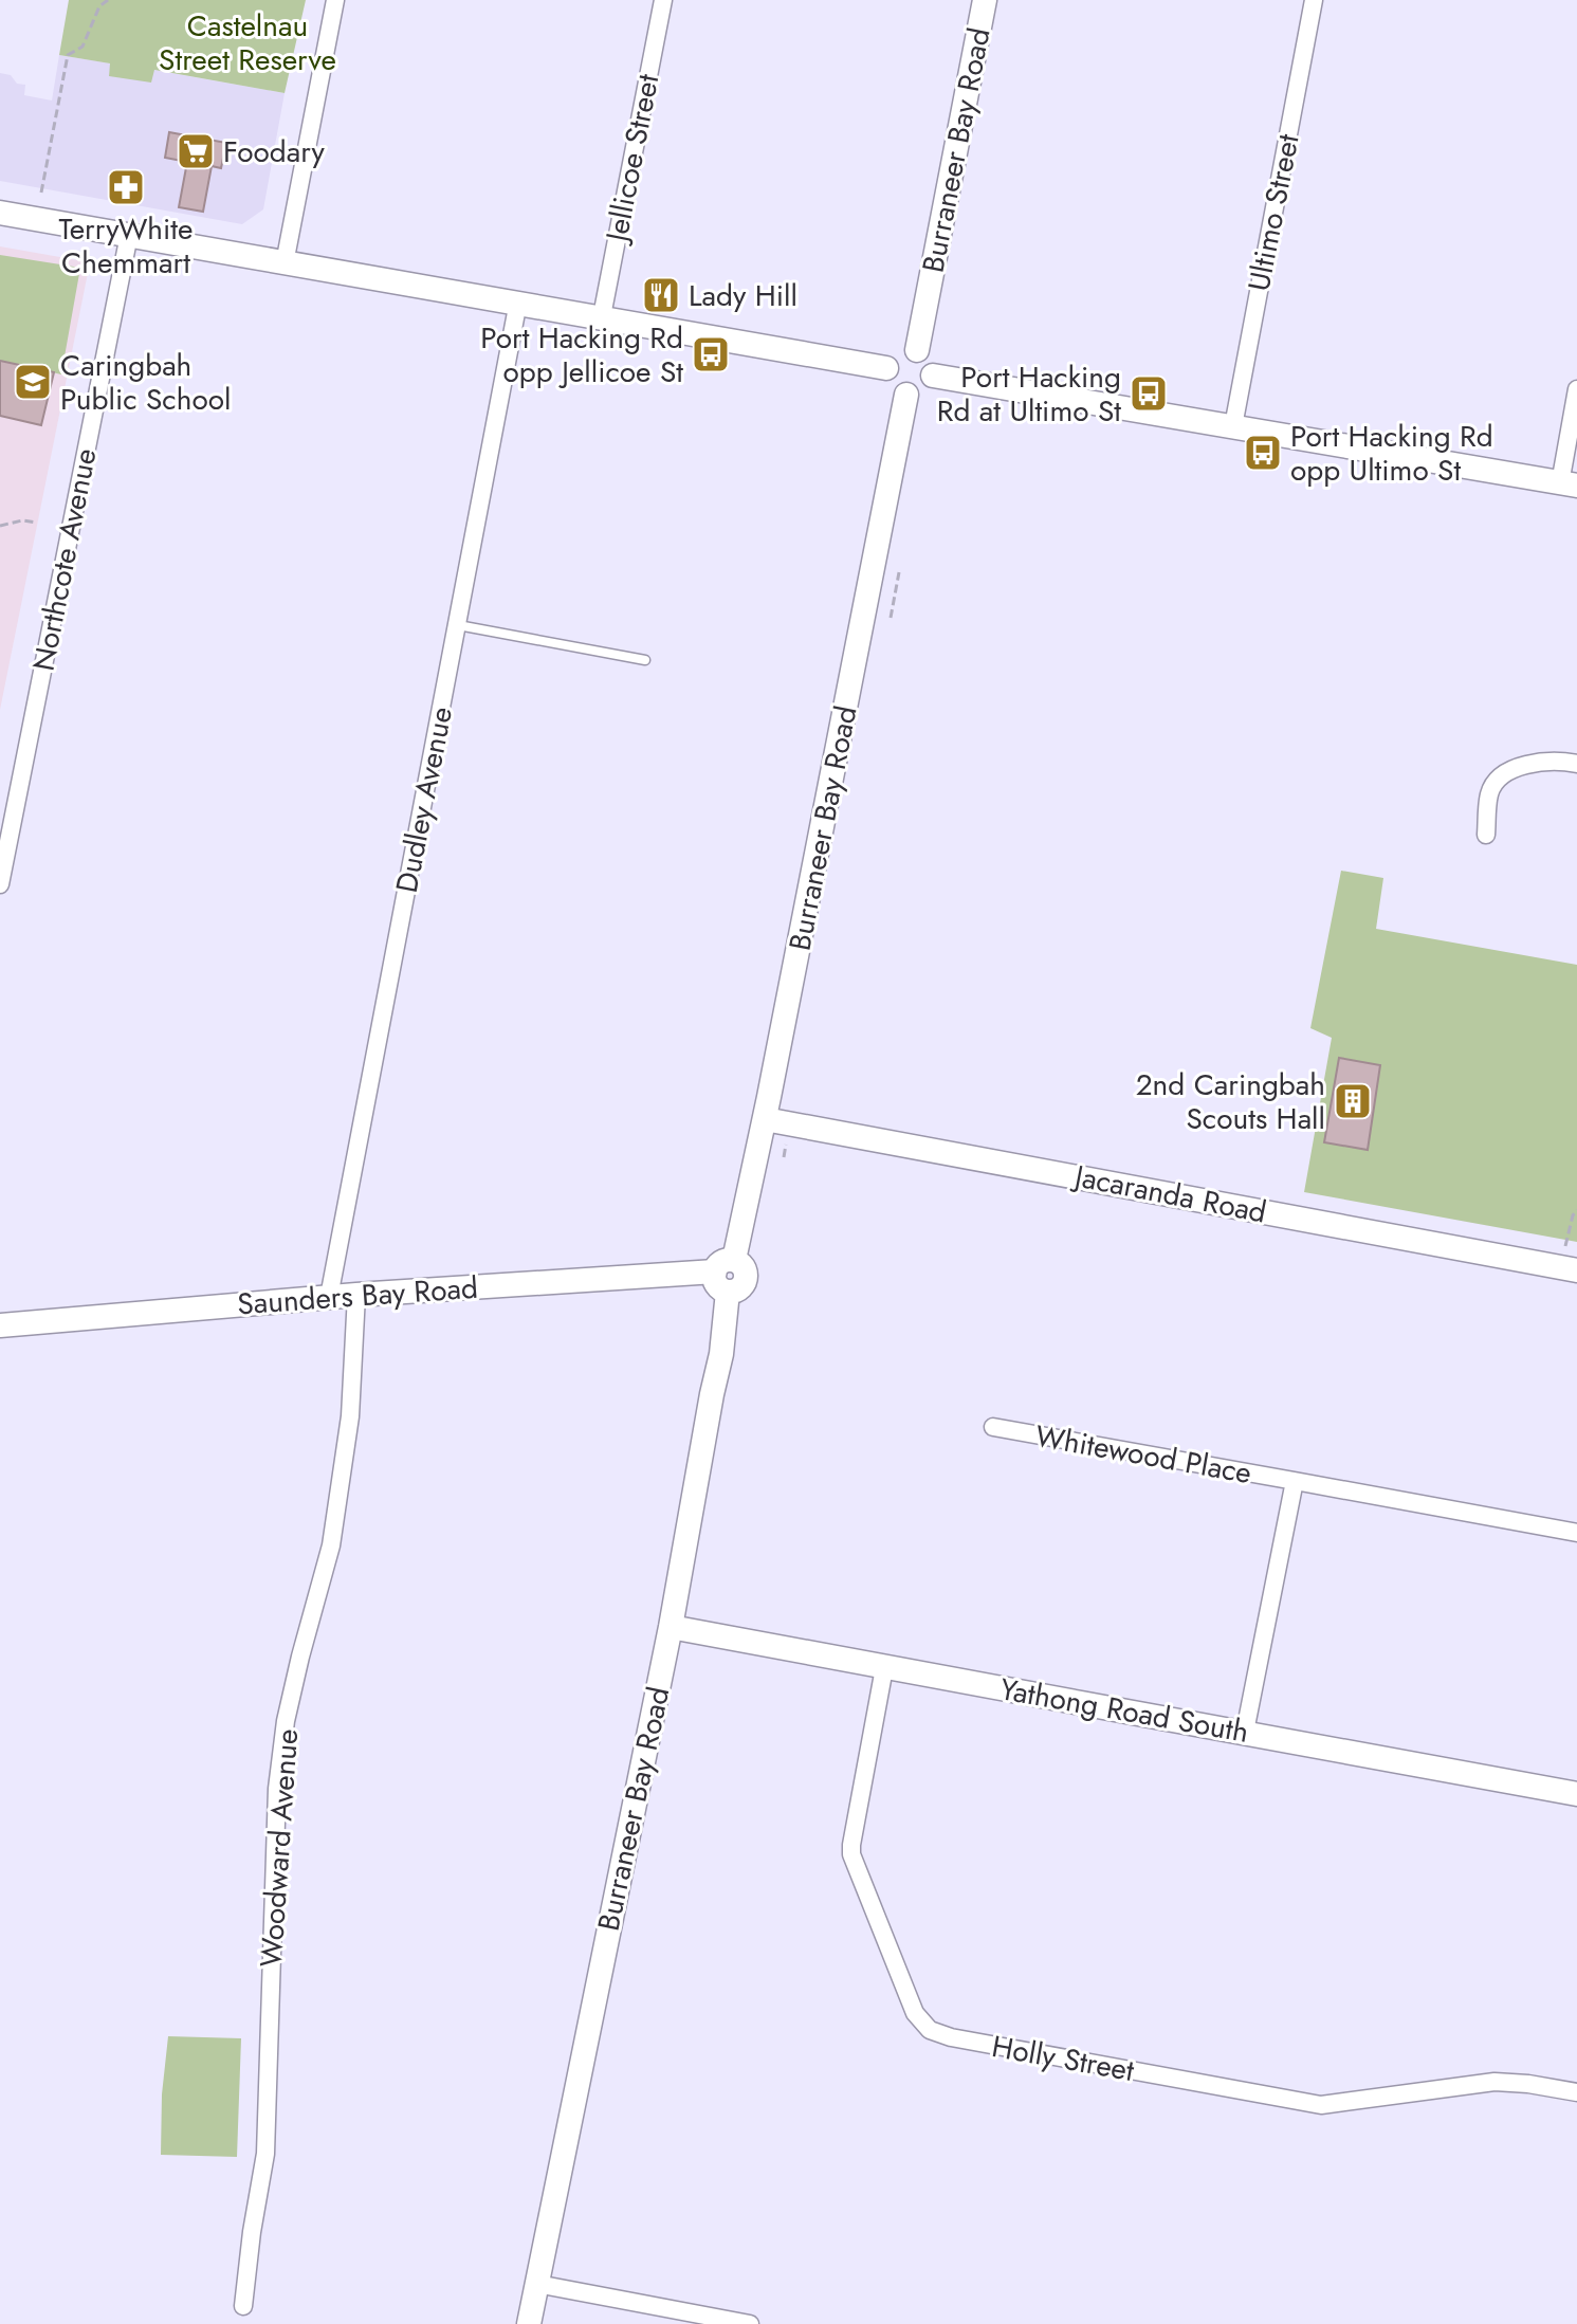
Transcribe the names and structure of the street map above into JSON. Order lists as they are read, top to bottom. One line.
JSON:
{"streets":{"street":["Burraneer Bay Road","Jellicoe Street","Ultimo Street","Northcote Avenue","Dudley Avenue","Jacaranda Road","Saunders Bay Road","Whitewood Place","Yathong Road South","Woodward Avenue","Holly Street"]},"crossings":[["Burraneer Bay Road","Jacaranda Road"],["Burraneer Bay Road","Saunders Bay Road"],["Burraneer Bay Road","Yathong Road South"],["Dudley Avenue","Saunders Bay Road"],["Saunders Bay Road","Woodward Avenue"],["Whitewood Place","Yathong Road South"],["Yathong Road South","Holly Street"]],"parks":["Castelnau Street Reserve"],"places":{"supermarket":["Foodary"],"pharmacy":["TerryWhite Chemmart"],"restaurant":["Lady Hill"],"bus stop":["Port Hacking Rd opp Jellicoe St","Port Hacking Rd at Ultimo St","Port Hacking Rd opp Ultimo St"],"school or university":["Caringbah Public School"],"building":["2nd Caringbah Scouts Hall"]}}
